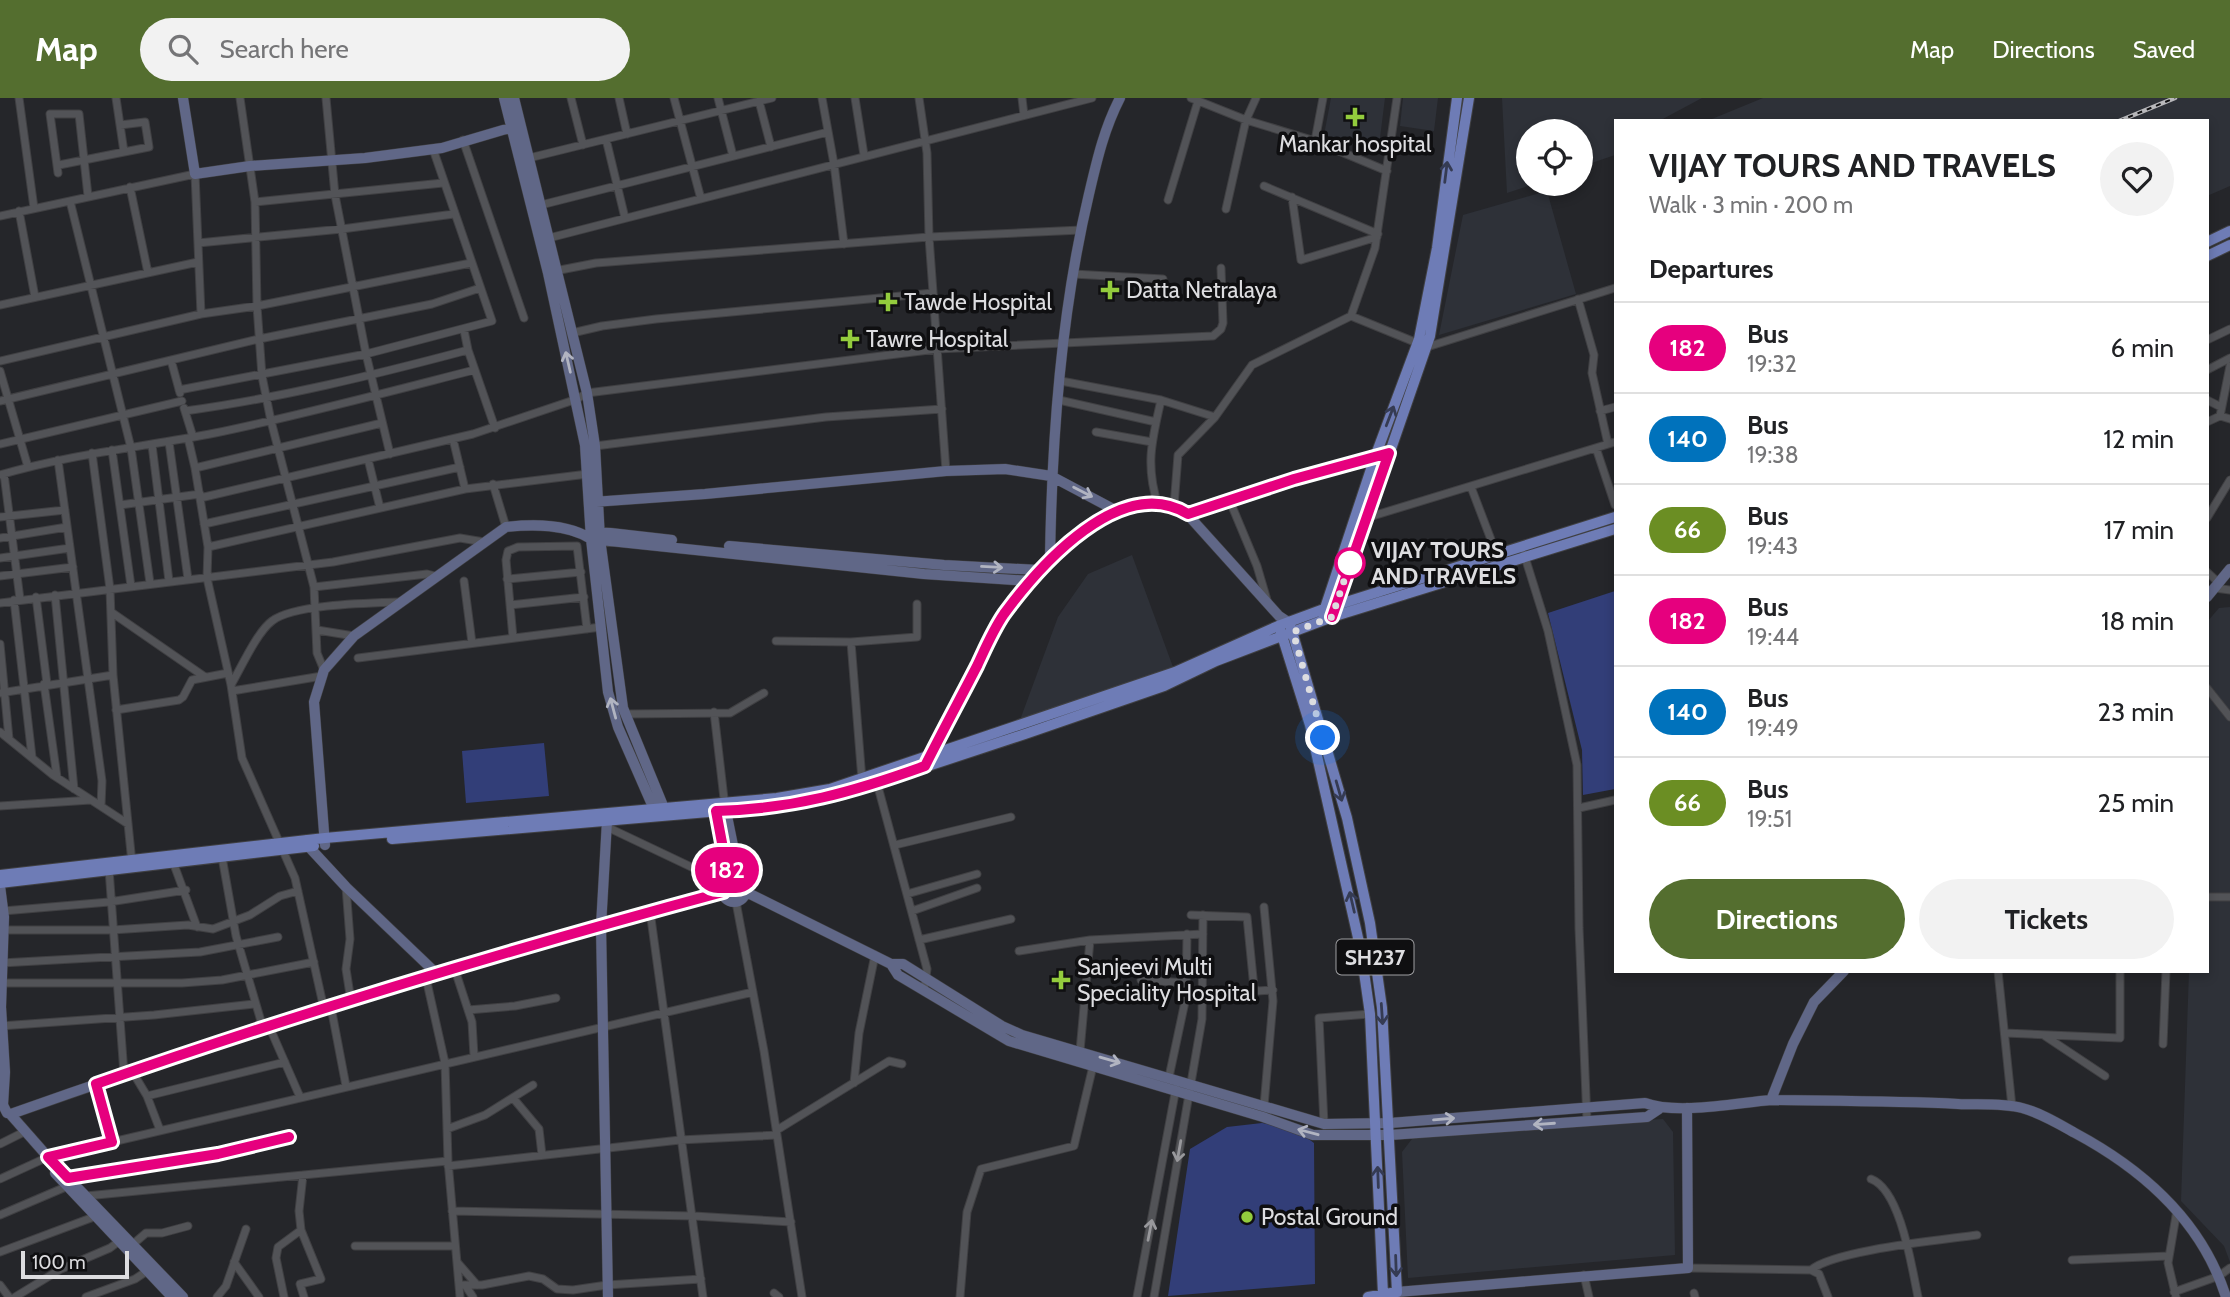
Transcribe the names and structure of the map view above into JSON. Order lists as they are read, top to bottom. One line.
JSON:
{"streets":{"main road":["SH237"]},"places":{"health":["Mankar hospital","Datta Netralaya","Tawde Hospital","Tawre Hospital","Sanjeevi Multi Speciality Hospital"],"other":["VIJAY TOURS AND TRAVELS","Postal Ground"]},"lines":["bus line 182"],"scale_bar":"100 m","page":{"header":"Map","search":"Search here","nav":["Map","Directions","Saved"],"on_map":"182","heading":[["VIJAY TOURS AND TRAVELS","Walk · 3 min · 200 m"],"Departures"],"list":[{"mark":"182","name":"Bus","note":"19:32","value":"6 min"},{"mark":"140","name":"Bus","note":"19:38","value":"12 min"},{"mark":"66","name":"Bus","note":"19:43","value":"17 min"},{"mark":"182","name":"Bus","note":"19:44","value":"18 min"},{"mark":"140","name":"Bus","note":"19:49","value":"23 min"},{"mark":"66","name":"Bus","note":"19:51","value":"25 min"}],"buttons":["Directions","Tickets"],"scale":"100 m"}}
